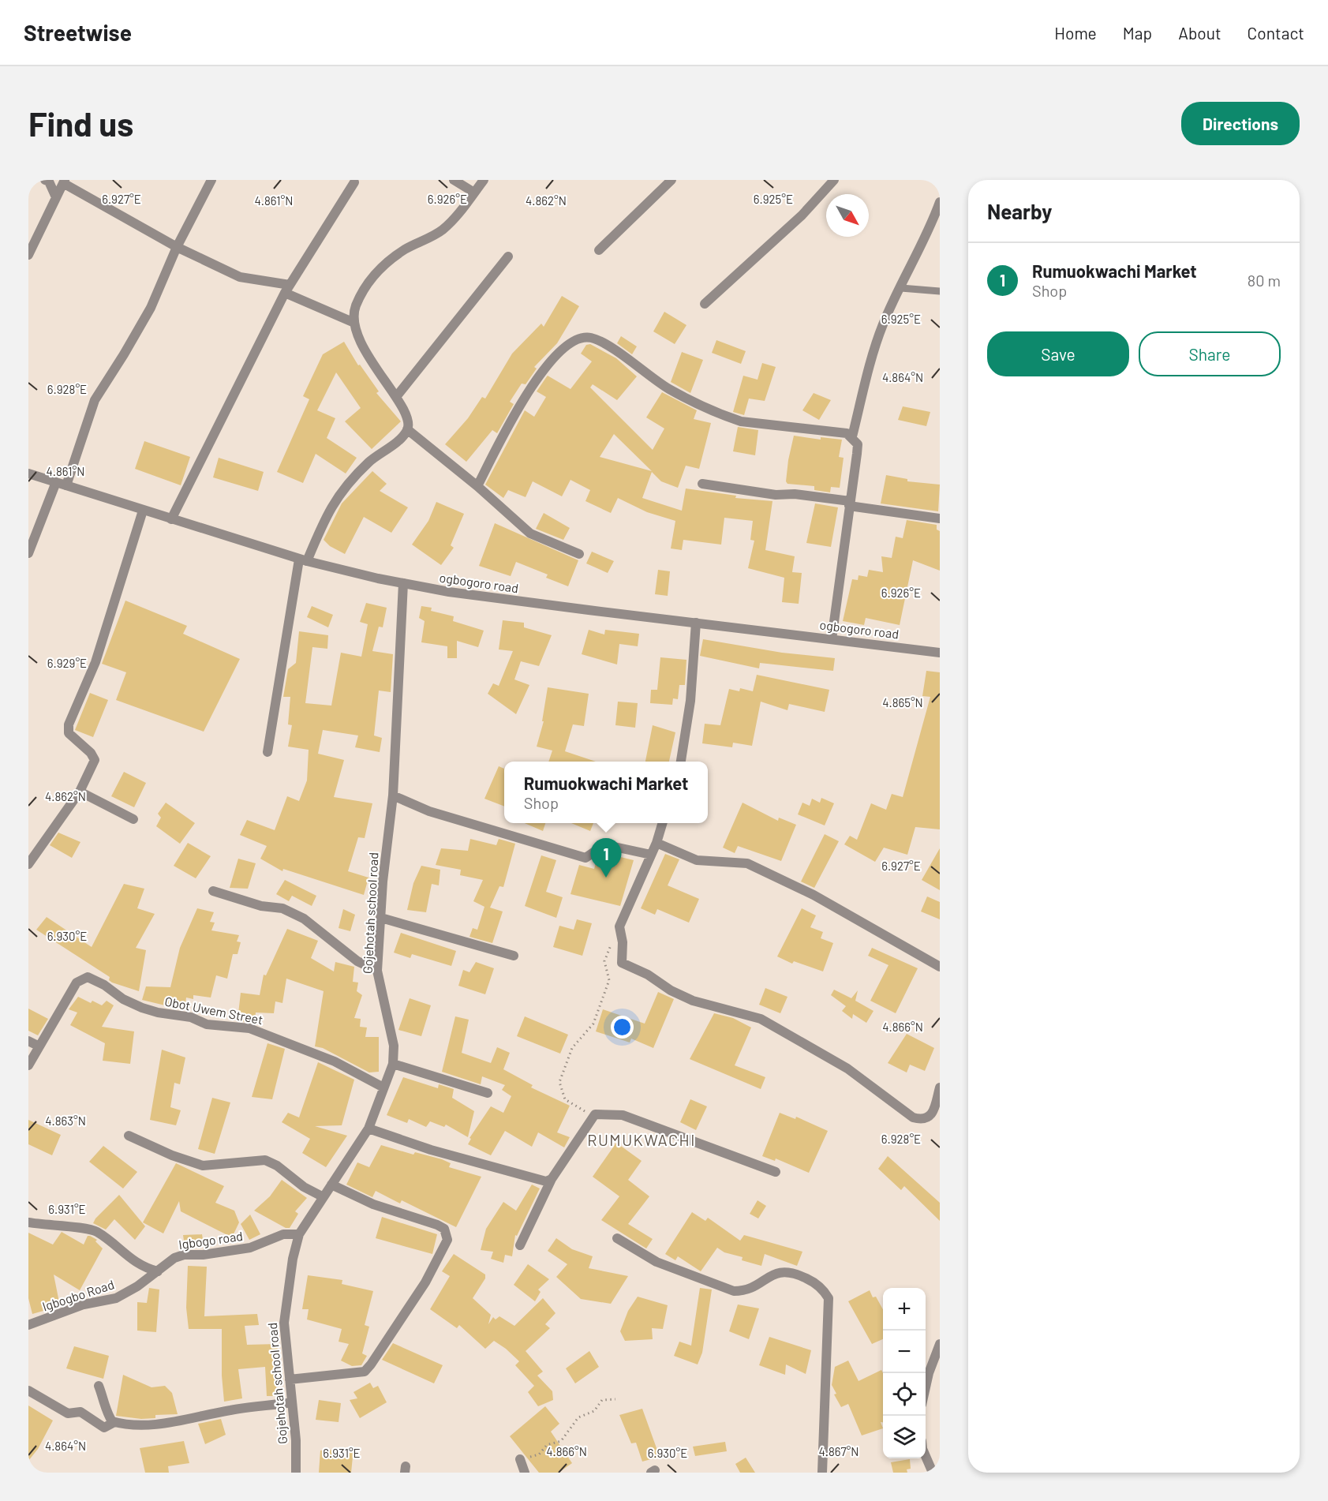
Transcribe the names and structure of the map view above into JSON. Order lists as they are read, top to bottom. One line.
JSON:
{"streets":{"street":["ogbogoro road","Gojehotah school road","Obot Uwem Street","Igbogo road","Igbogbo Road"]},"crossings":[["ogbogoro road","Gojehotah school road"],["Gojehotah school road","Obot Uwem Street"],["Gojehotah school road","Igbogo road"],["Igbogo road","Igbogbo Road"]],"districts":["RUMUKWACHI"],"north":"bottom right","page":{"header":"Streetwise","nav":["Home","Map","About","Contact"],"buttons":["Directions",["Save","Share"]],"title":"Find us","heading":"Nearby","list":[{"mark":"1","name":"Rumuokwachi Market","note":"Shop","value":"80 m"}],"popup":["Rumuokwachi Market","Shop"],"pins":"1","map_buttons":["+","−"]},"coordinates":["6.927°E","6.926°E","6.925°E","4.861°N","4.862°N","4.864°N","6.928°E","6.929°E","4.865°N","6.930°E","4.866°N","4.863°N","6.931°E","4.867°N"]}
